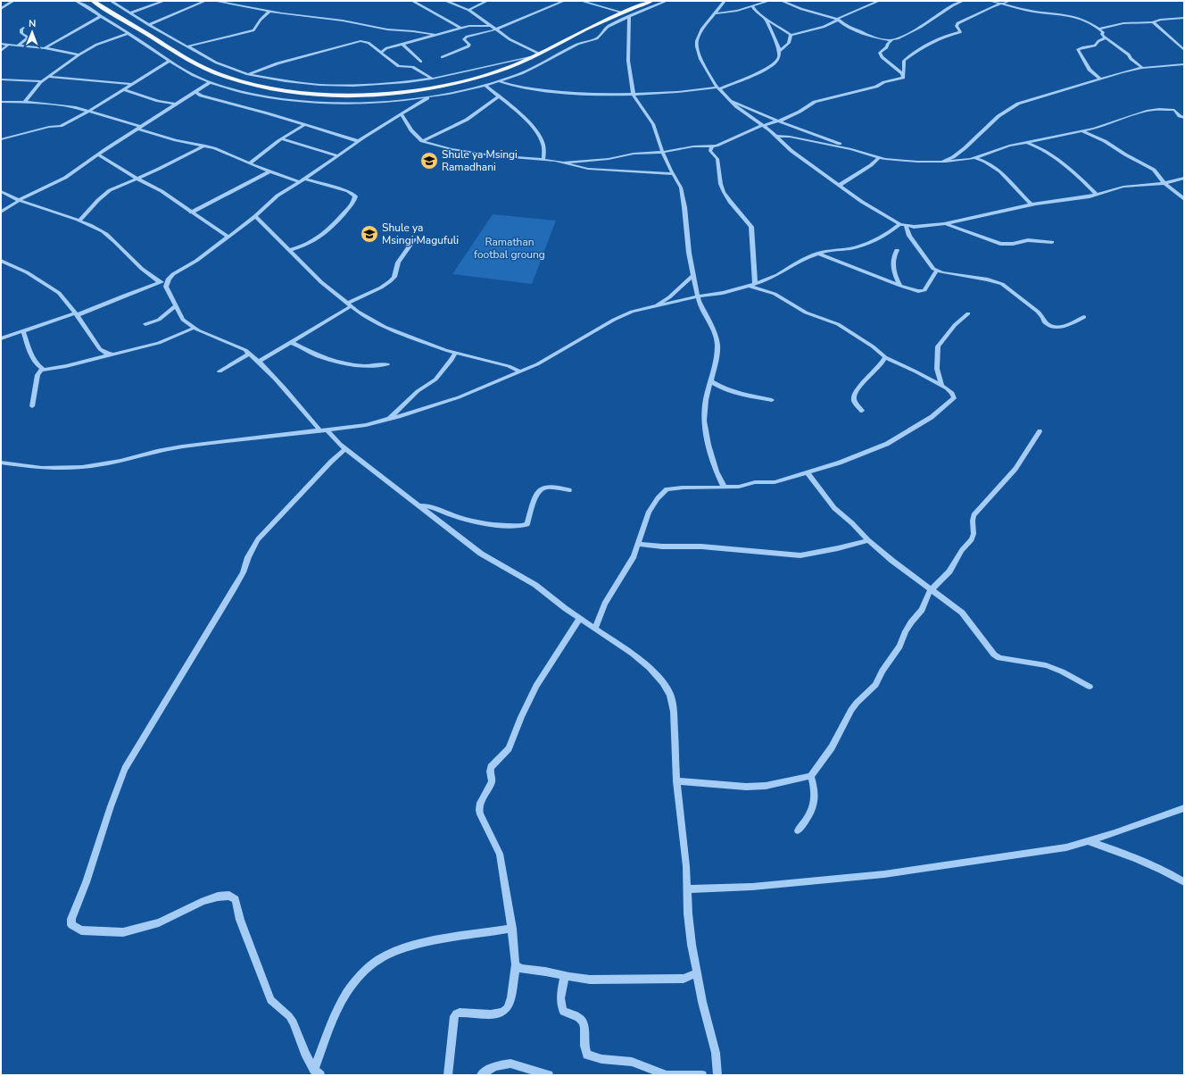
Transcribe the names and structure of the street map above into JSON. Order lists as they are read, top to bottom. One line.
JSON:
{"parks":["Ramathan footbal groung"],"places":{"school or university":["Shule ya Msingi Ramadhani","Shule ya Msingi Magufuli"]},"north":"top"}
